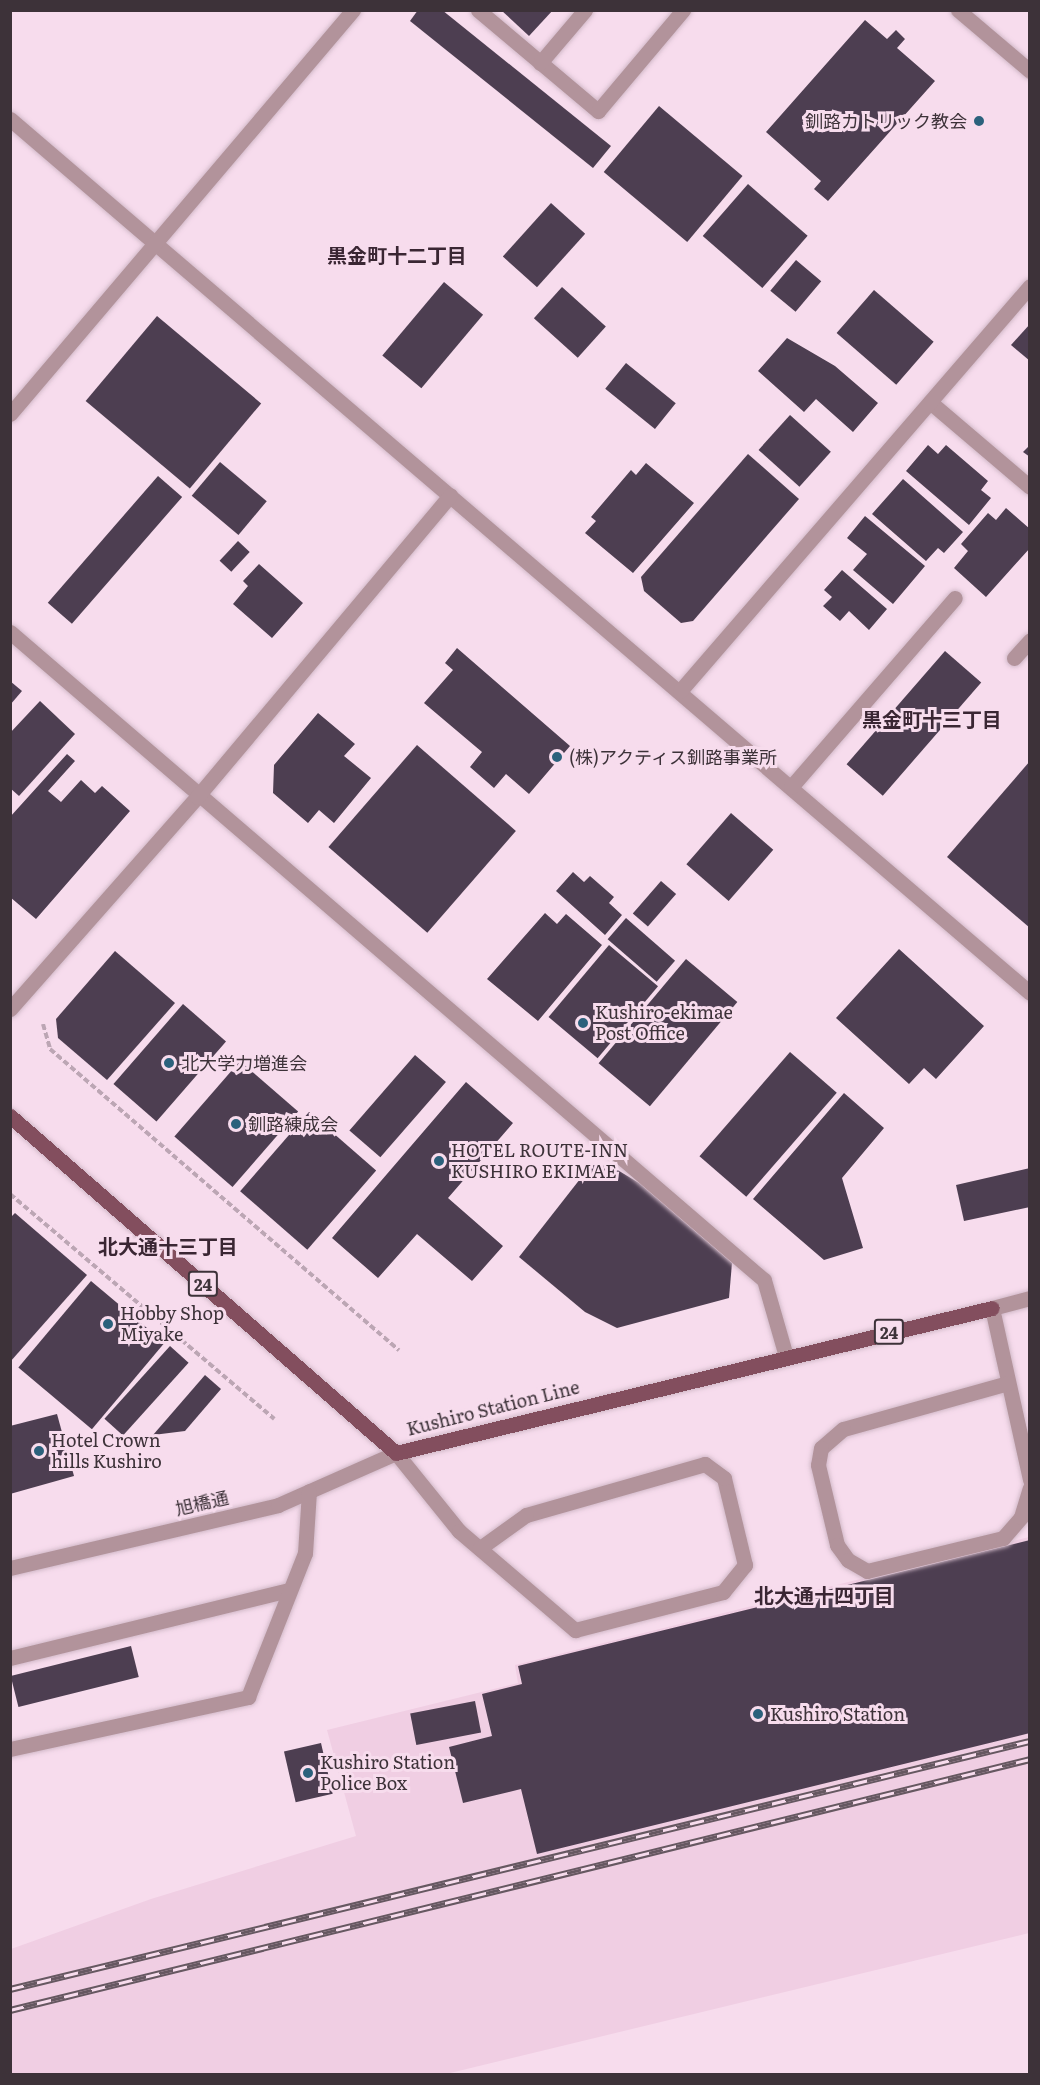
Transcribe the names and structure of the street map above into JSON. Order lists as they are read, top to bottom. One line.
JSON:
{"streets":{"main road":["24","Kushiro Station Line"],"street":["旭橋通"]},"crossings":[["Kushiro Station Line","旭橋通"]],"districts":["黒金町十二丁目","黒金町十三丁目","北大通十三丁目","北大通十四丁目"],"places":["釧路カトリック教会","(株)アクティス釧路事業所","Kushiro-ekimae Post Office","北大学力増進会","釧路練成会","HOTEL ROUTE-INN KUSHIRO EKIMAE","Hobby Shop Miyake","Hotel Crown hills Kushiro","Kushiro Station","Kushiro Station Police Box"]}
